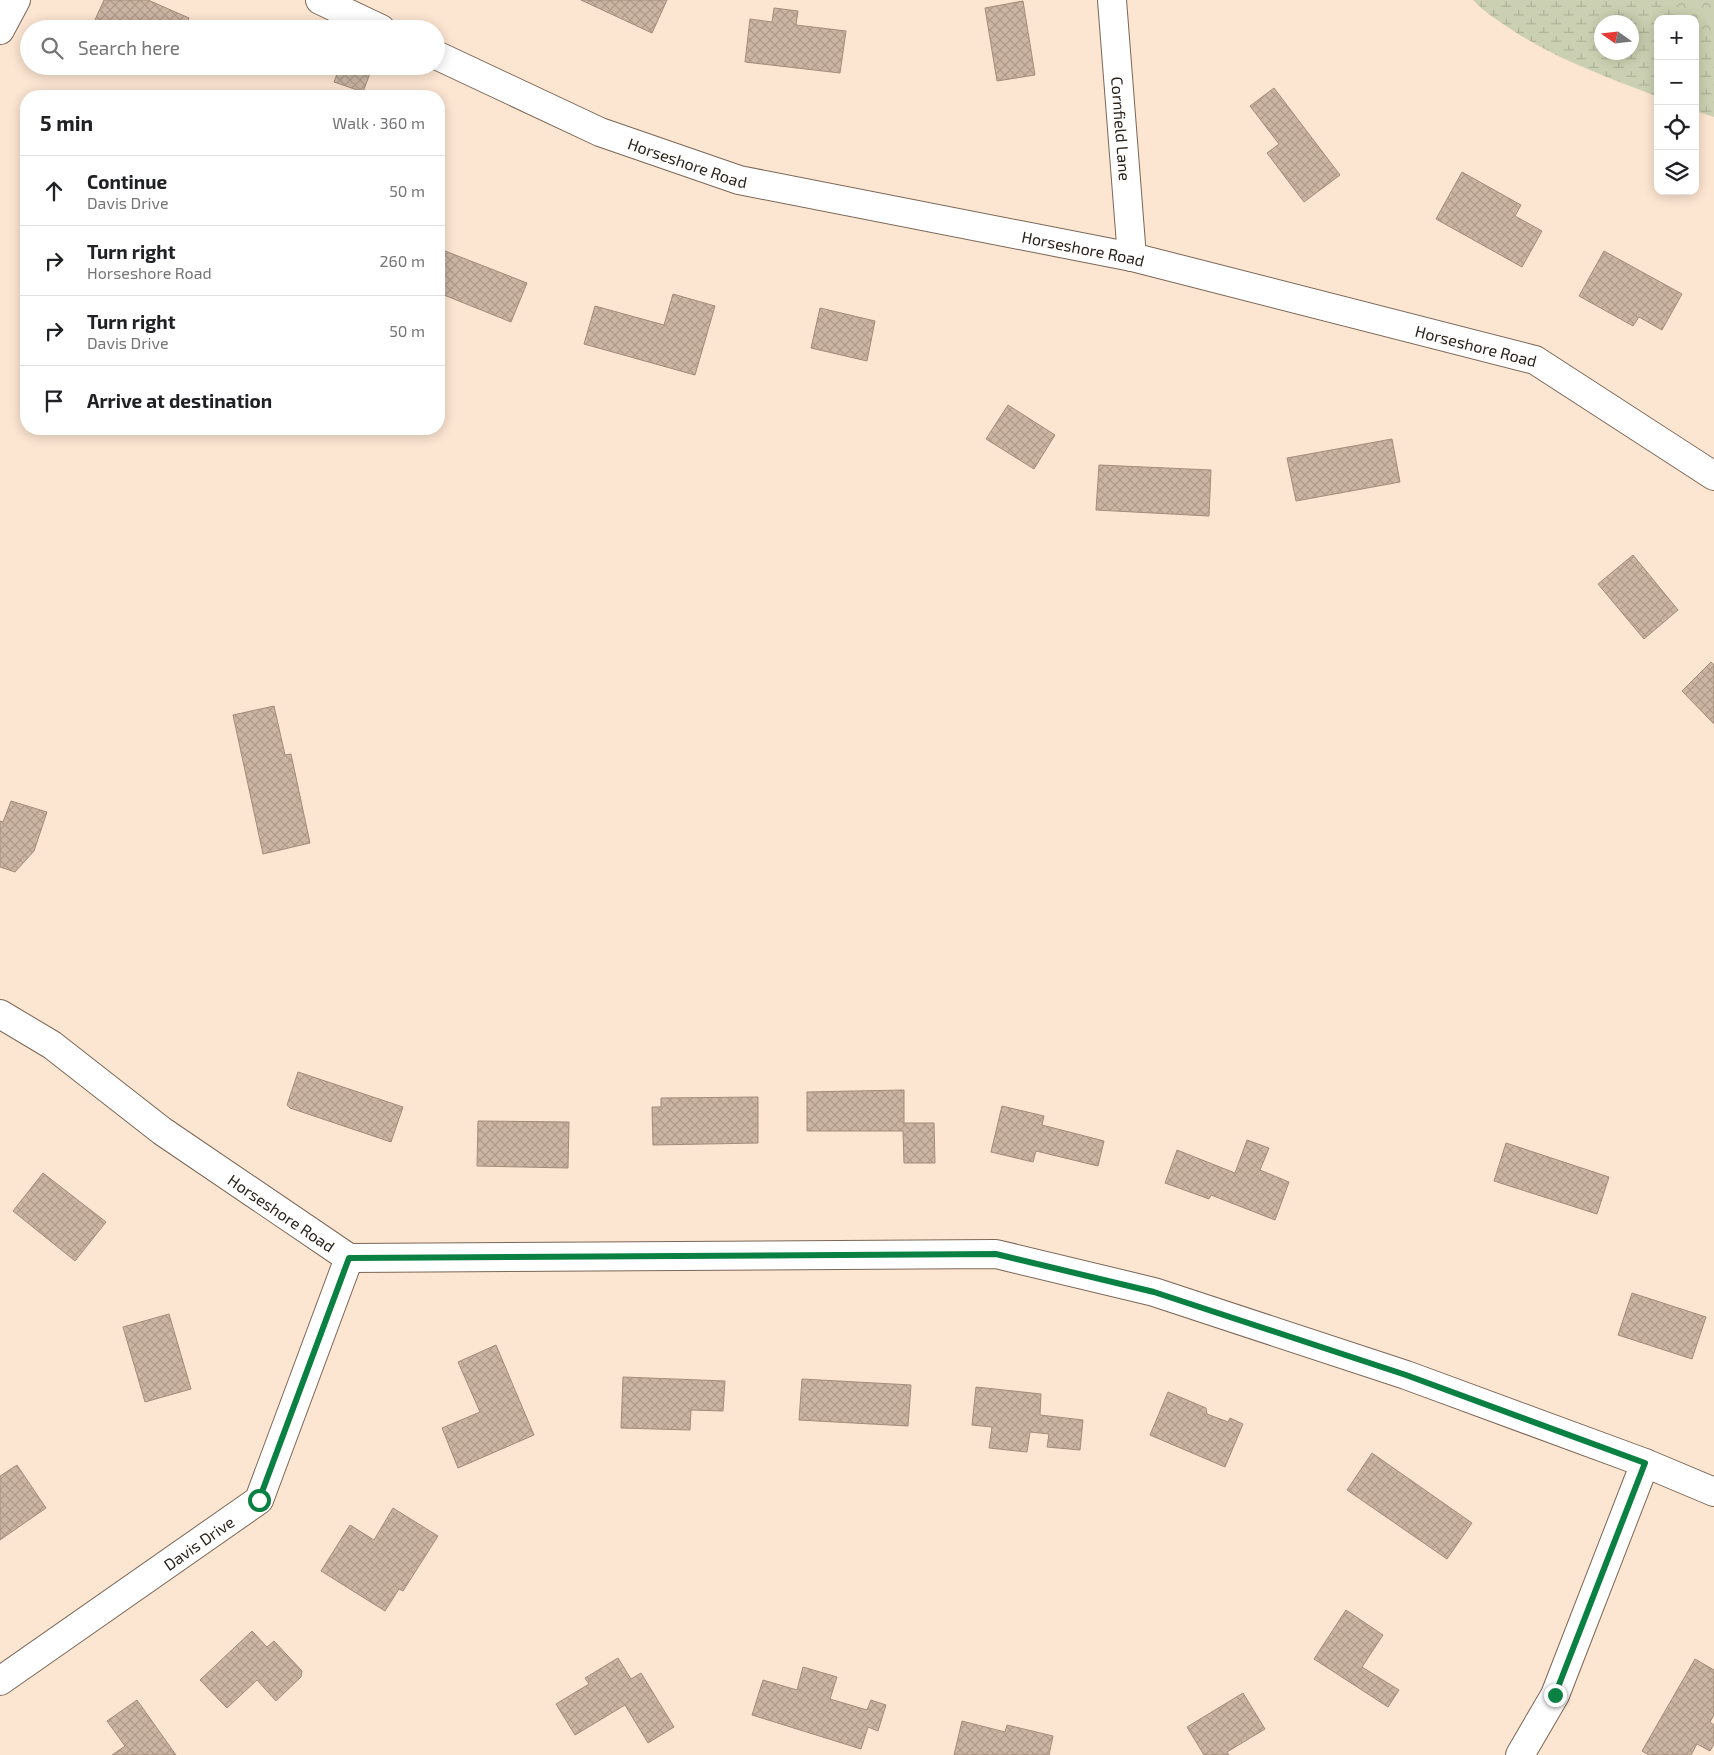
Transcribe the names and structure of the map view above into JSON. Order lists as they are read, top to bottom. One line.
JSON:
{"streets":{"street":["Cornfield Lane","Horseshore Road","Davis Drive"]},"crossings":[["Cornfield Lane","Horseshore Road"],["Horseshore Road","Davis Drive"]],"north":"left","page":{"map_buttons":["+","−"],"search":"Search here","heading":["5 min","Walk · 360 m"],"list":[["Continue","Davis Drive","50 m"],["Turn right","Horseshore Road","260 m"],["Turn right","Davis Drive","50 m"],"Arrive at destination"]}}
